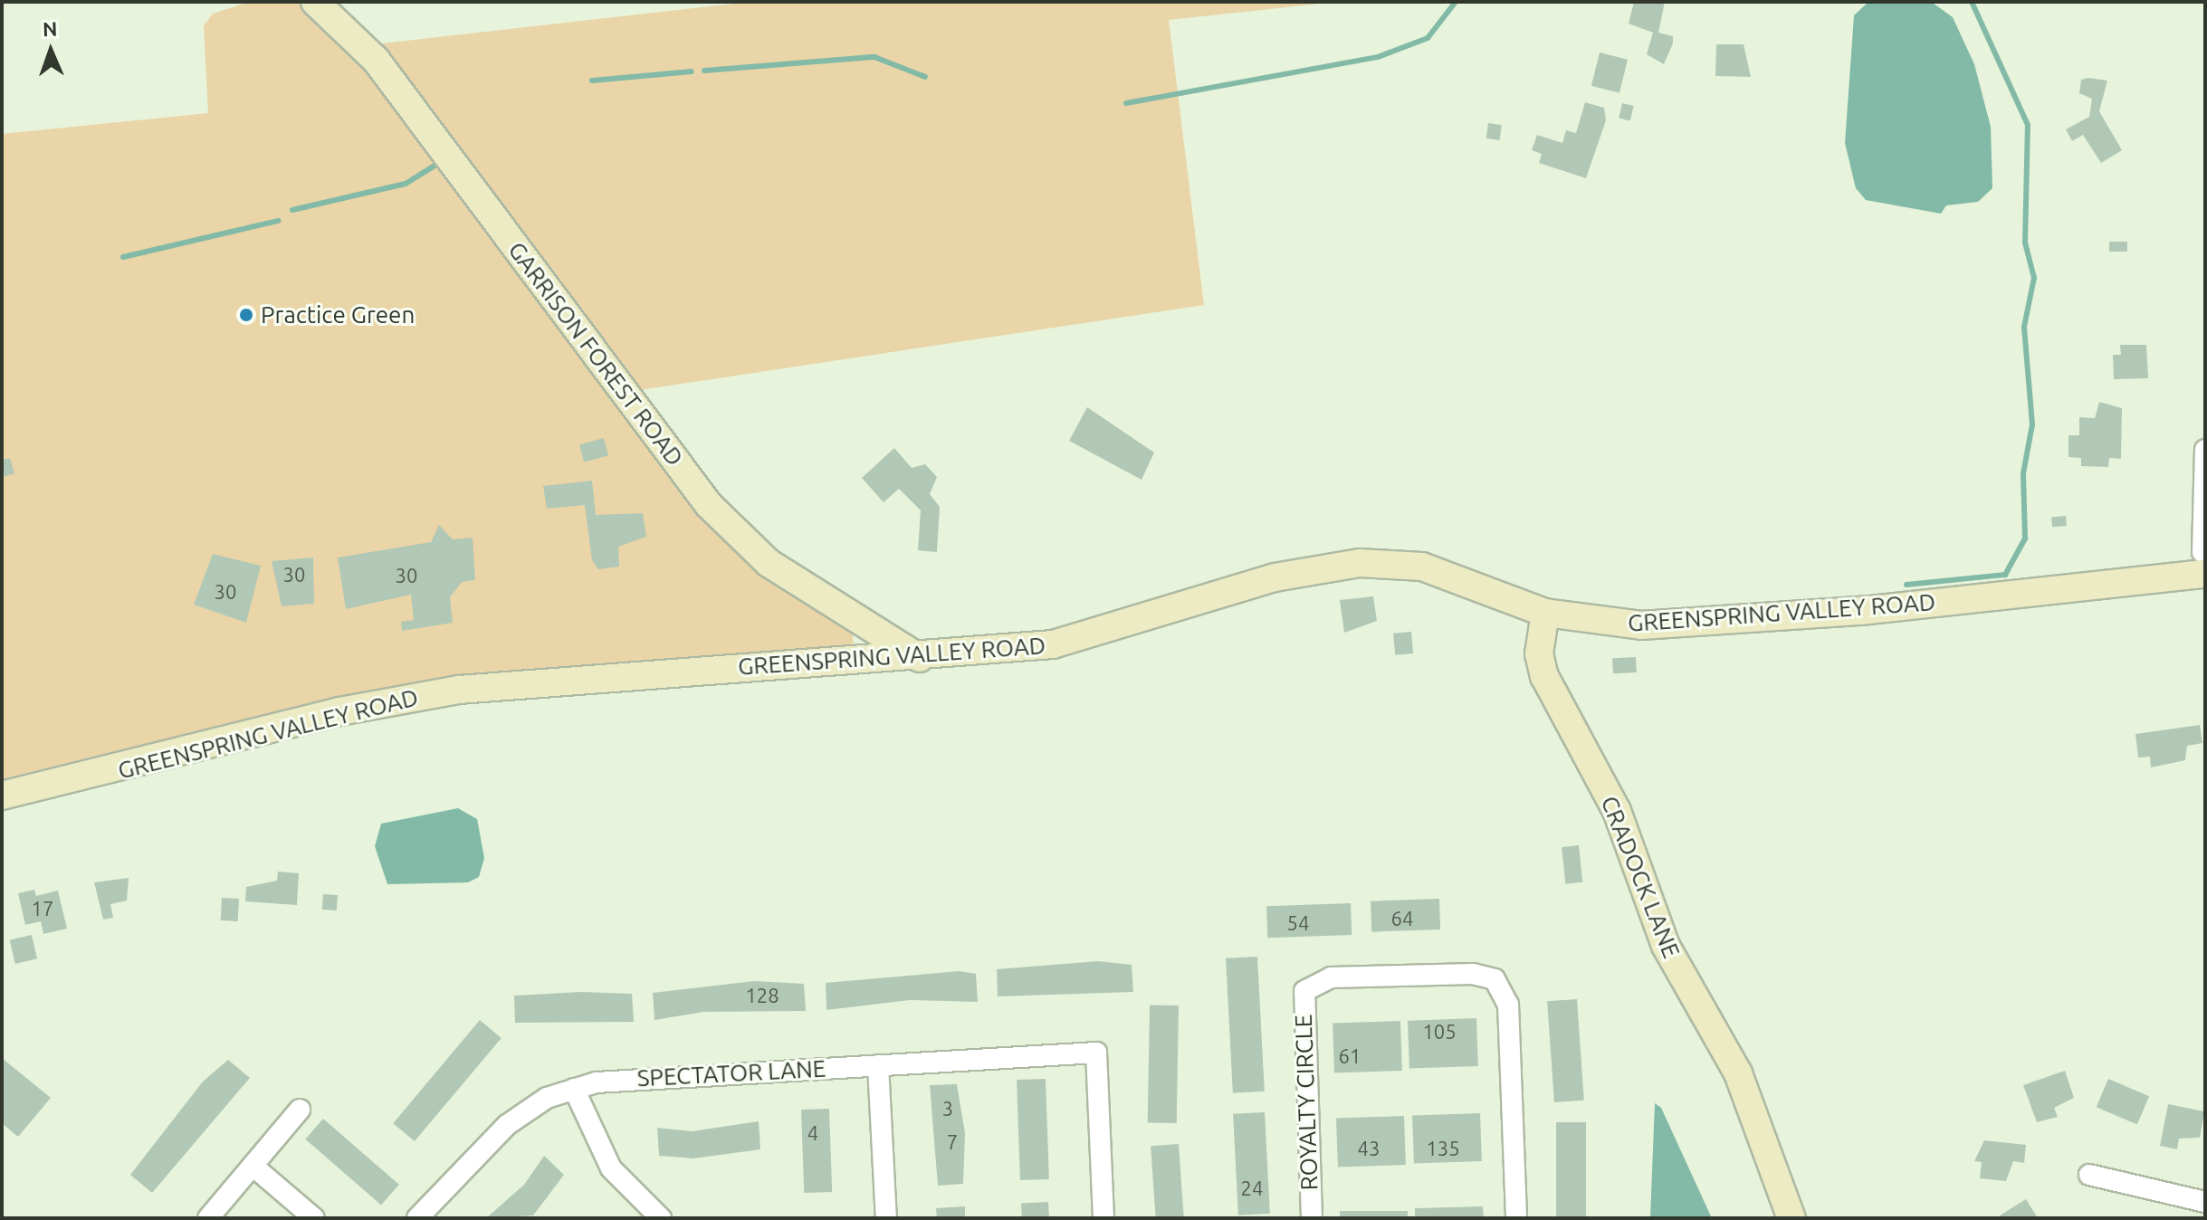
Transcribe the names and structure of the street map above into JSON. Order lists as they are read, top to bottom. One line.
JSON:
{"streets":{"main road":["GARRISON FOREST ROAD","GREENSPRING VALLEY ROAD","CRADOCK LANE"],"street":["SPECTATOR LANE","ROYALTY CIRCLE"]},"crossings":[["GARRISON FOREST ROAD","GREENSPRING VALLEY ROAD"],["GREENSPRING VALLEY ROAD","CRADOCK LANE"]],"places":["Practice Green"],"house_numbers":["30","30","30","17","64","54","128","105","61","3","4","7","43","135","24"],"north":"top"}
